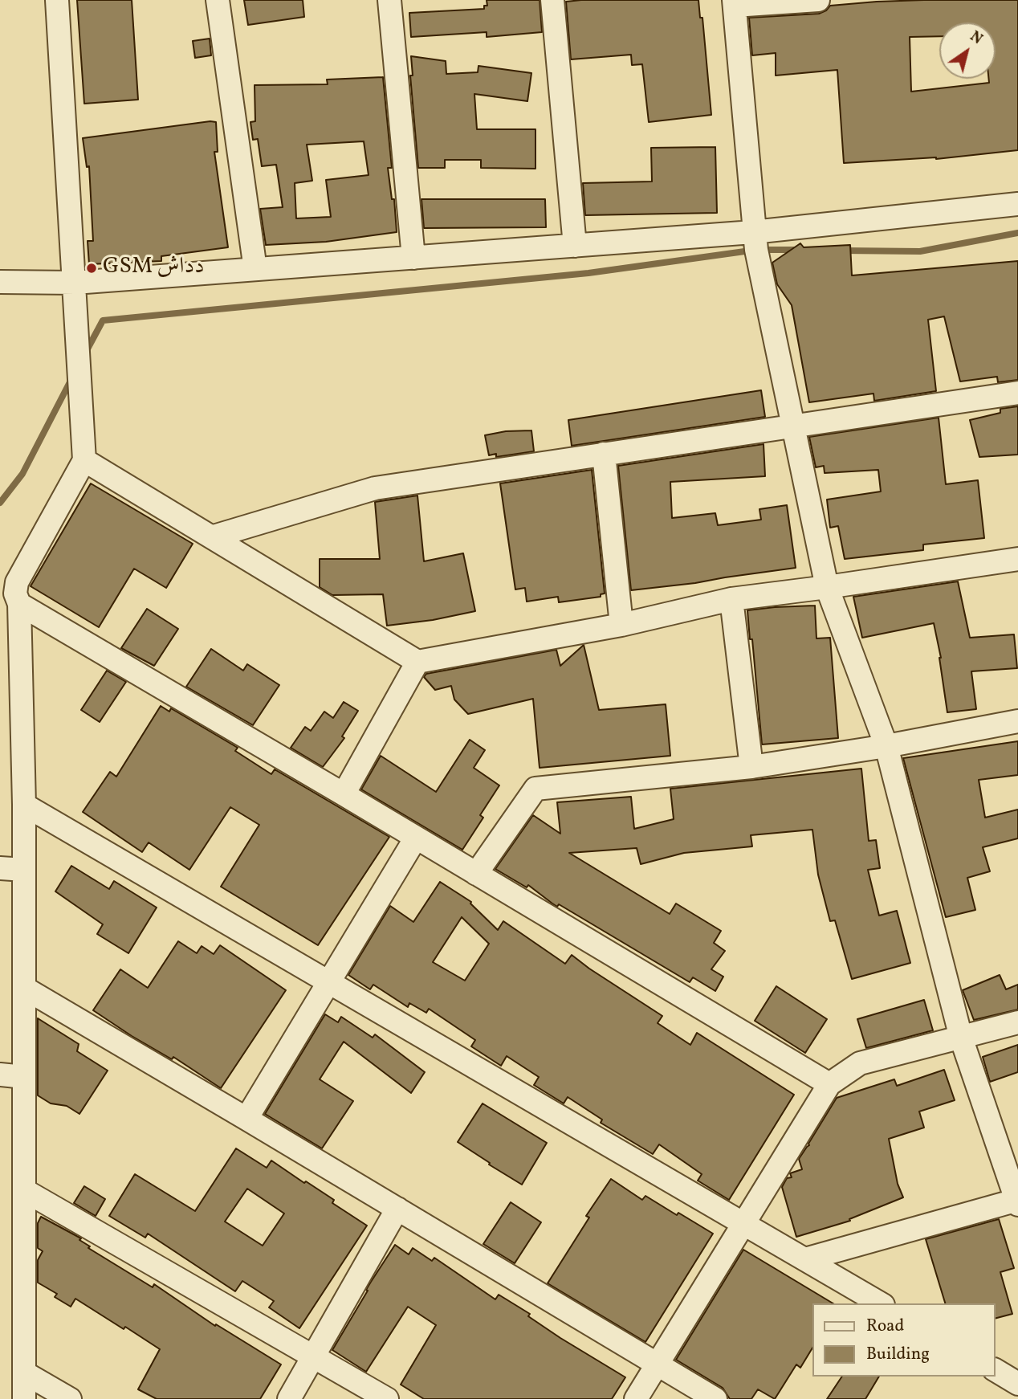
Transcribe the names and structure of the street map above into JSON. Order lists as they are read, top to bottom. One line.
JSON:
{"places":["GSM دداش"],"legend":["Road","Building"],"north":"top right"}
